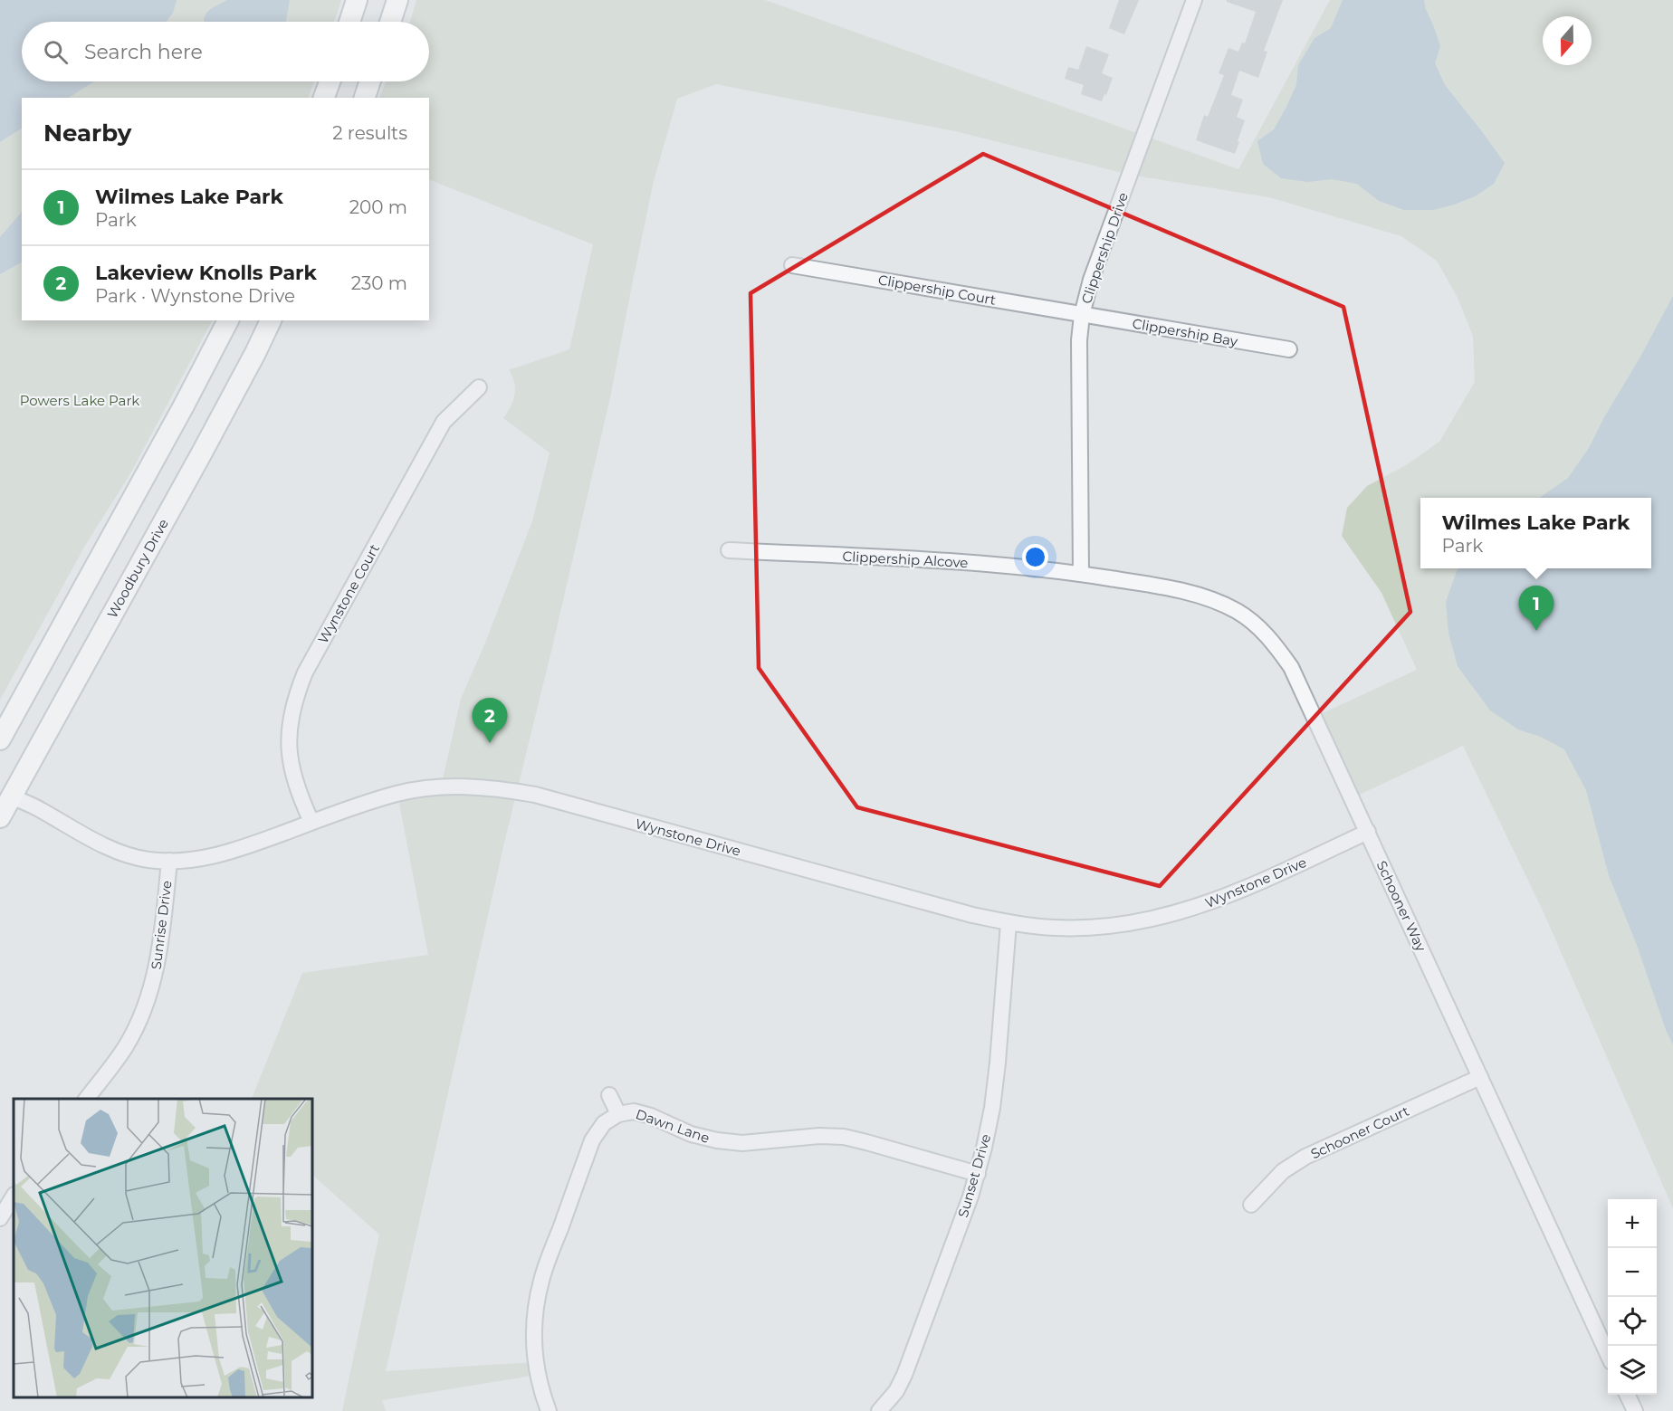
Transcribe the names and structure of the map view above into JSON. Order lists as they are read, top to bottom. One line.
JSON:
{"streets":{"main road":["Woodbury Drive"],"street":["Clippership Drive","Clippership Court","Clippership Bay","Clippership Alcove","Wynstone Court","Wynstone Drive","Schooner Way","Sunrise Drive","Dawn Lane","Schooner Court","Sunset Drive"]},"crossings":[["Clippership Drive","Clippership Court"],["Clippership Drive","Clippership Bay"],["Clippership Drive","Clippership Alcove"],["Clippership Drive","Schooner Way"],["Clippership Court","Clippership Bay"],["Clippership Alcove","Schooner Way"],["Woodbury Drive","Wynstone Drive"],["Wynstone Court","Wynstone Drive"],["Wynstone Drive","Schooner Way"],["Wynstone Drive","Sunrise Drive"],["Wynstone Drive","Sunset Drive"],["Schooner Way","Schooner Court"],["Dawn Lane","Sunset Drive"]],"parks":["Powers Lake Park"],"north":"bottom","page":{"search":"Search here","heading":["Nearby","2 results"],"list":[{"mark":"1","name":"Wilmes Lake Park","note":"Park","value":"200 m"},{"mark":"2","name":"Lakeview Knolls Park","note":"Park · Wynstone Drive","value":"230 m"}],"popup":["Wilmes Lake Park","Park"],"pins":["1","2"],"map_buttons":["+","−"]}}
